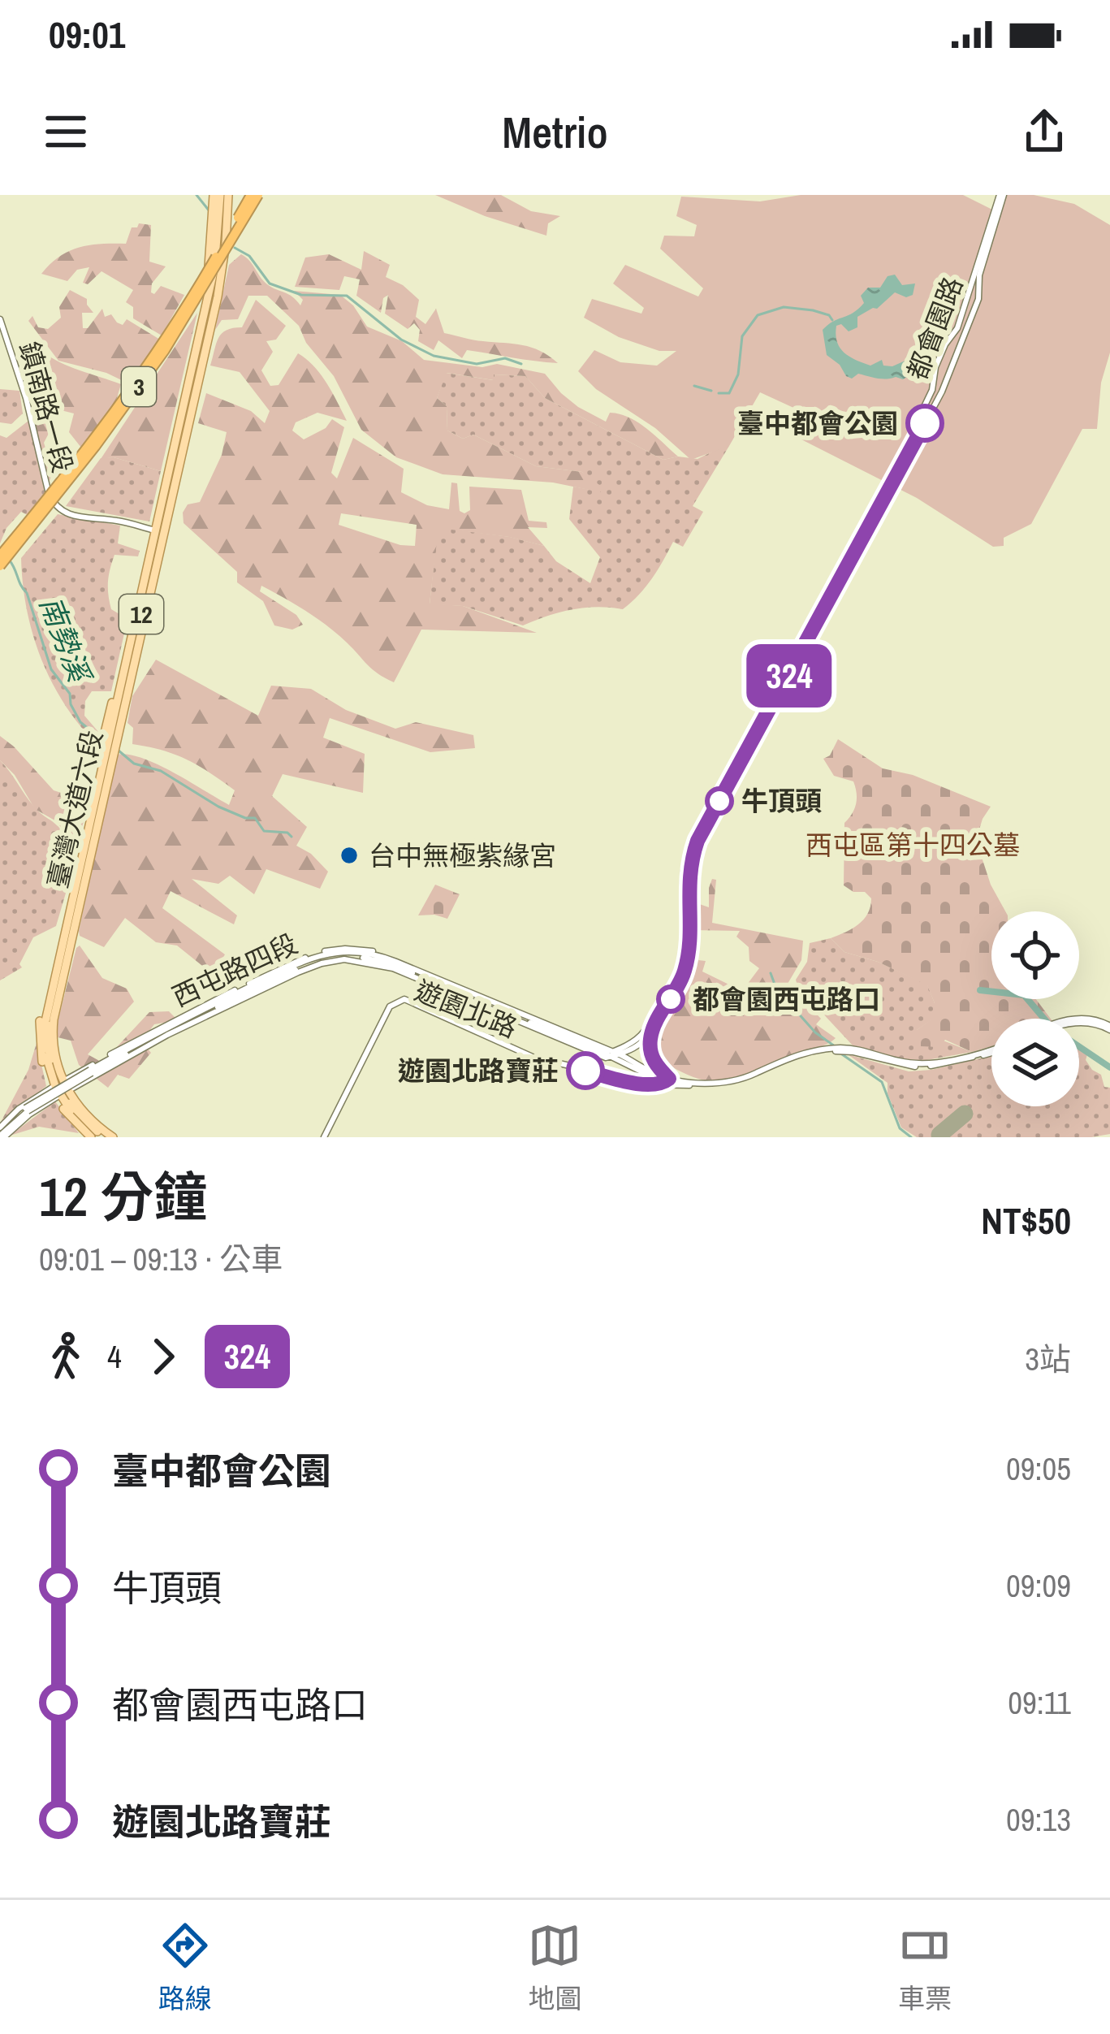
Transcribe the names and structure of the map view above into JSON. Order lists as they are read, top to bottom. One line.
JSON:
{"streets":{"highway":["3"],"main road":["12","臺灣大道六段"],"street":["都會園路","鎮南路一段","西屯路四段","遊園北路"]},"crossings":[["都會園路","西屯路四段"],["鎮南路一段","臺灣大道六段"],["12","臺灣大道六段"],["12","西屯路四段"],["西屯路四段","遊園北路"]],"water":["南勢溪"],"parks":["西屯區第十四公墓"],"places":["臺中都會公園","牛頂頭","台中無極紫緣宮","都會園西屯路口","遊園北路寶莊"],"lines":["bus line 324"],"page":{"status":"09:01","header":"Metrio","on_map":"324","heading":["12 分鐘","09:01 – 09:13 · 公車","NT$50"],"legs":["4","324","3站"],"list":[{"name":"臺中都會公園","value":"09:05"},{"name":"牛頂頭","value":"09:09"},{"name":"都會園西屯路口","value":"09:11"},{"name":"遊園北路寶莊","value":"09:13"}],"tabs":["路線","地圖","車票"]}}
